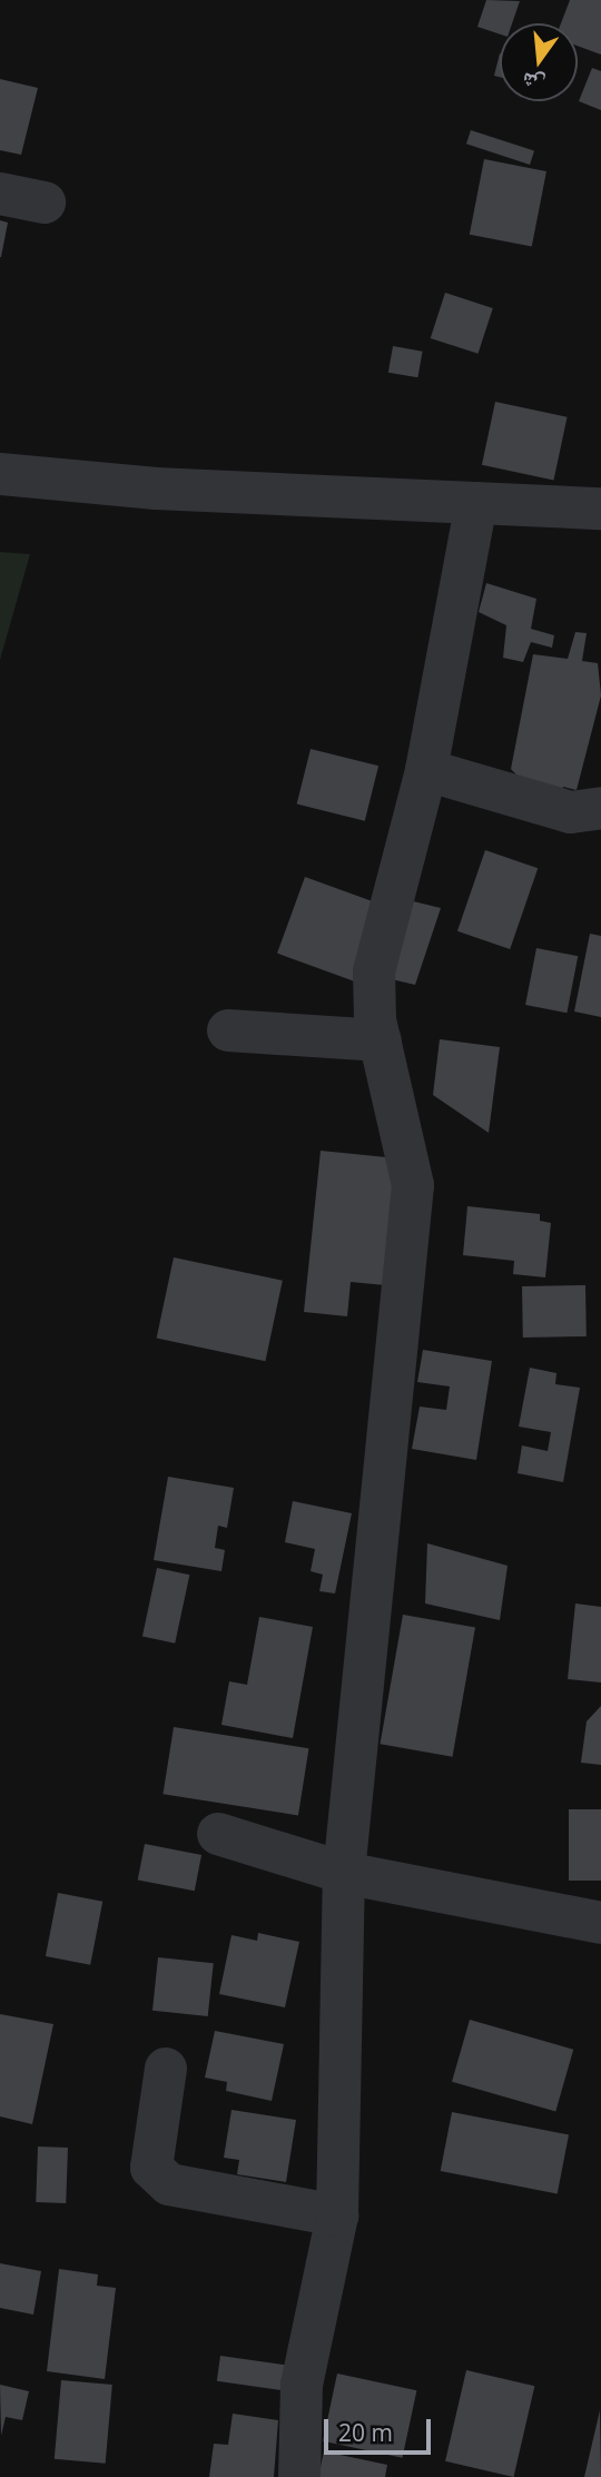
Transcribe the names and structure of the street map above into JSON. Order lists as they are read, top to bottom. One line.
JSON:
{"scale_bar":"20 m","north":"bottom"}
